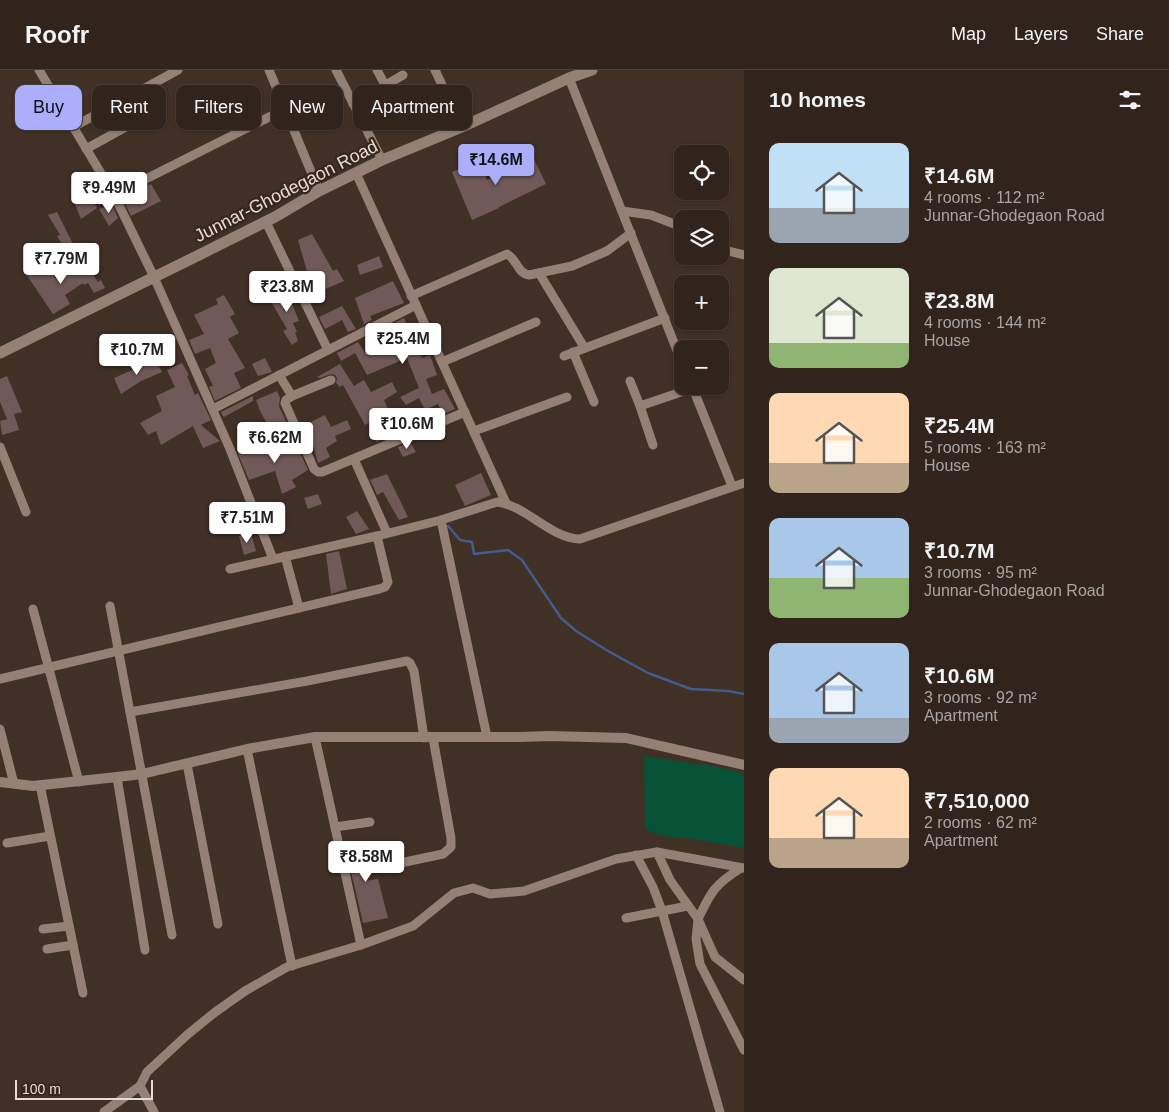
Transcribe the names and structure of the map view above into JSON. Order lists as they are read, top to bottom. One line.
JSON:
{"streets":{"main road":["Junnar-Ghodegaon Road"]},"scale_bar":"100 m","page":{"header":"Roofr","nav":["Map","Layers","Share"],"heading":"10 homes","chip":["Buy","Rent","Filters","New","Apartment"],"list":[{"name":"₹14.6M","note":"4 rooms · 112 m² · Junnar-Ghodegaon Road"},{"name":"₹23.8M","note":"4 rooms · 144 m² · House"},{"name":"₹25.4M","note":"5 rooms · 163 m² · House"},{"name":"₹10.7M","note":"3 rooms · 95 m² · Junnar-Ghodegaon Road"},{"name":"₹10.6M","note":"3 rooms · 92 m² · Apartment"},{"name":"₹7,510,000","note":"2 rooms · 62 m² · Apartment"}],"price":["₹14.6M","₹9.49M","₹7.79M","₹23.8M","₹25.4M","₹10.7M","₹10.6M","₹6.62M","₹7.51M","₹8.58M"],"map_buttons":["+","−"],"scale":"100 m"}}
